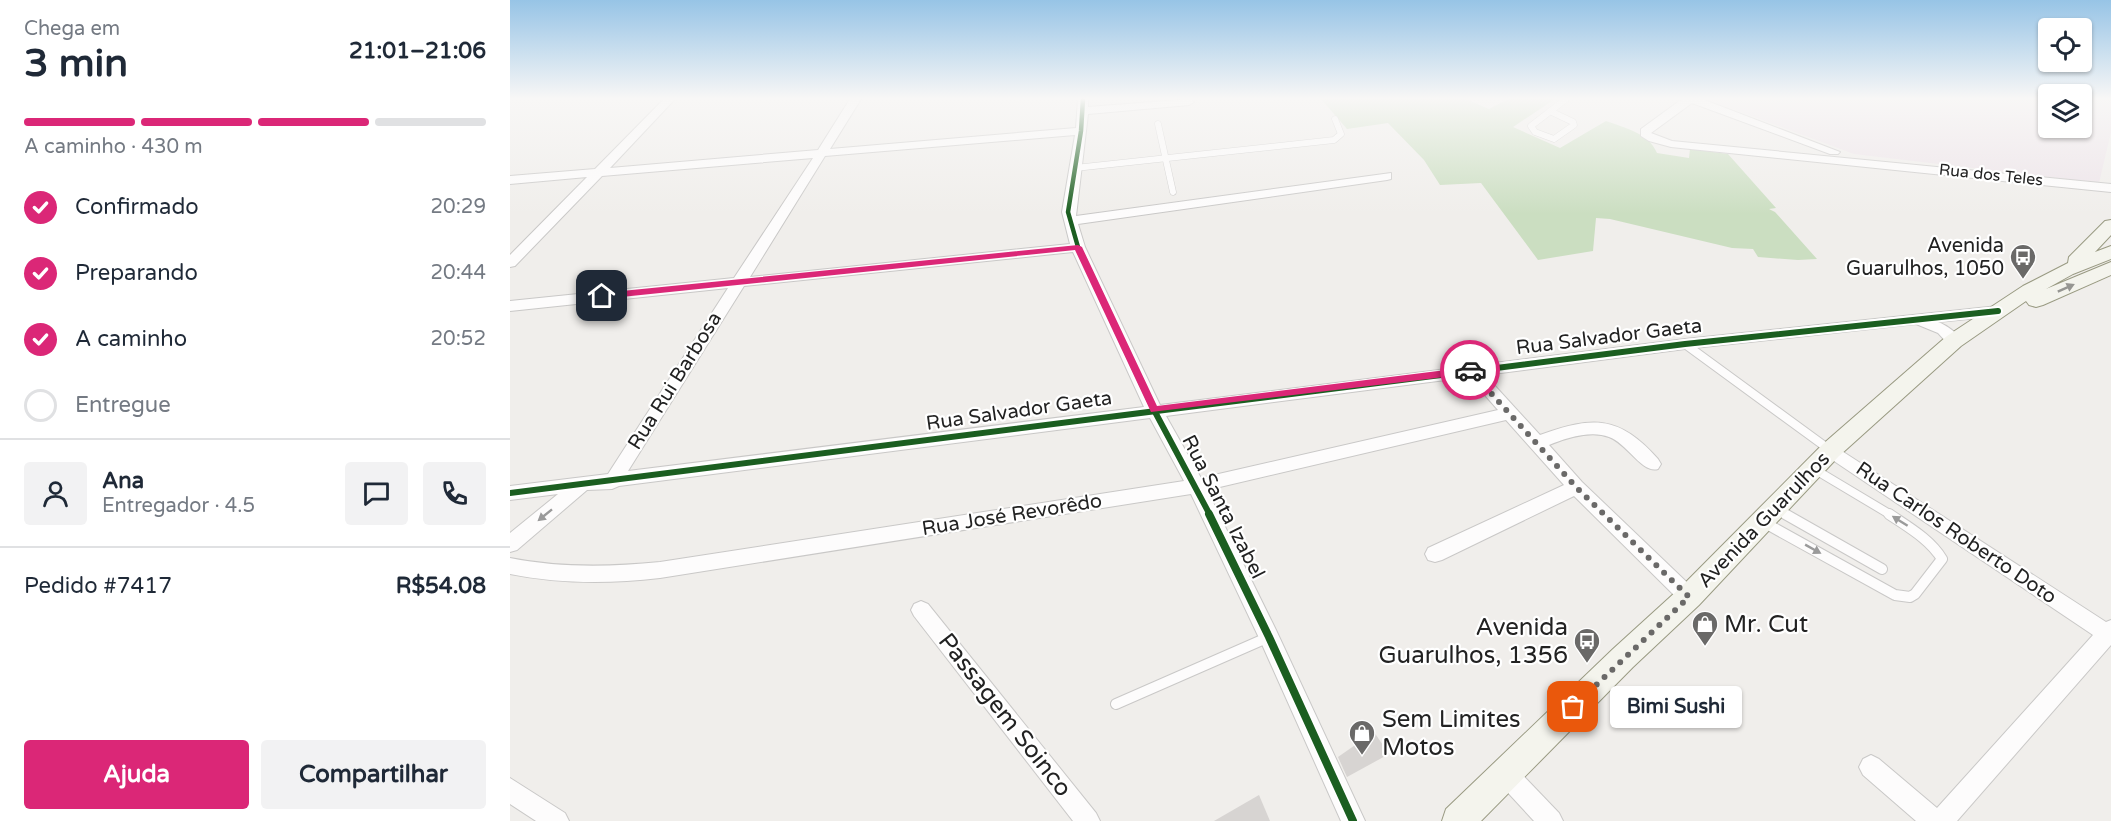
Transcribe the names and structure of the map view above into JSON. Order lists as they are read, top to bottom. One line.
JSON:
{"streets":{"main road":["Avenida Guarulhos"],"street":["Rua dos Teles","Rua Salvador Gaeta","Rua Rui Barbosa","Rua Santa Izabel","Rua José Revorêdo","Rua Carlos Roberto Doto","Passagem Soinco"]},"crossings":[["Rua Salvador Gaeta","Rua Rui Barbosa"],["Rua Salvador Gaeta","Rua Santa Izabel"],["Rua Salvador Gaeta","Avenida Guarulhos"],["Rua Salvador Gaeta","Rua Carlos Roberto Doto"],["Rua Santa Izabel","Rua José Revorêdo"],["Avenida Guarulhos","Rua Carlos Roberto Doto"]],"places":{"bus stop":["Avenida Guarulhos, 1050","Avenida Guarulhos, 1356"],"shop":["Mr. Cut","Sem Limites Motos"],"other":["Bimi Sushi"]},"page":{"heading":["3 min","Chega em","21:01–21:06"],"panel":["Ana","Entregador · 4.5","Pedido #7417","R$54.08"],"bar":"A caminho · 430 m","list":[["Confirmado","20:29"],["Preparando","20:44"],["A caminho","20:52"],"Entregue"],"bubble":"Bimi Sushi","buttons":["Ajuda","Compartilhar"]}}
